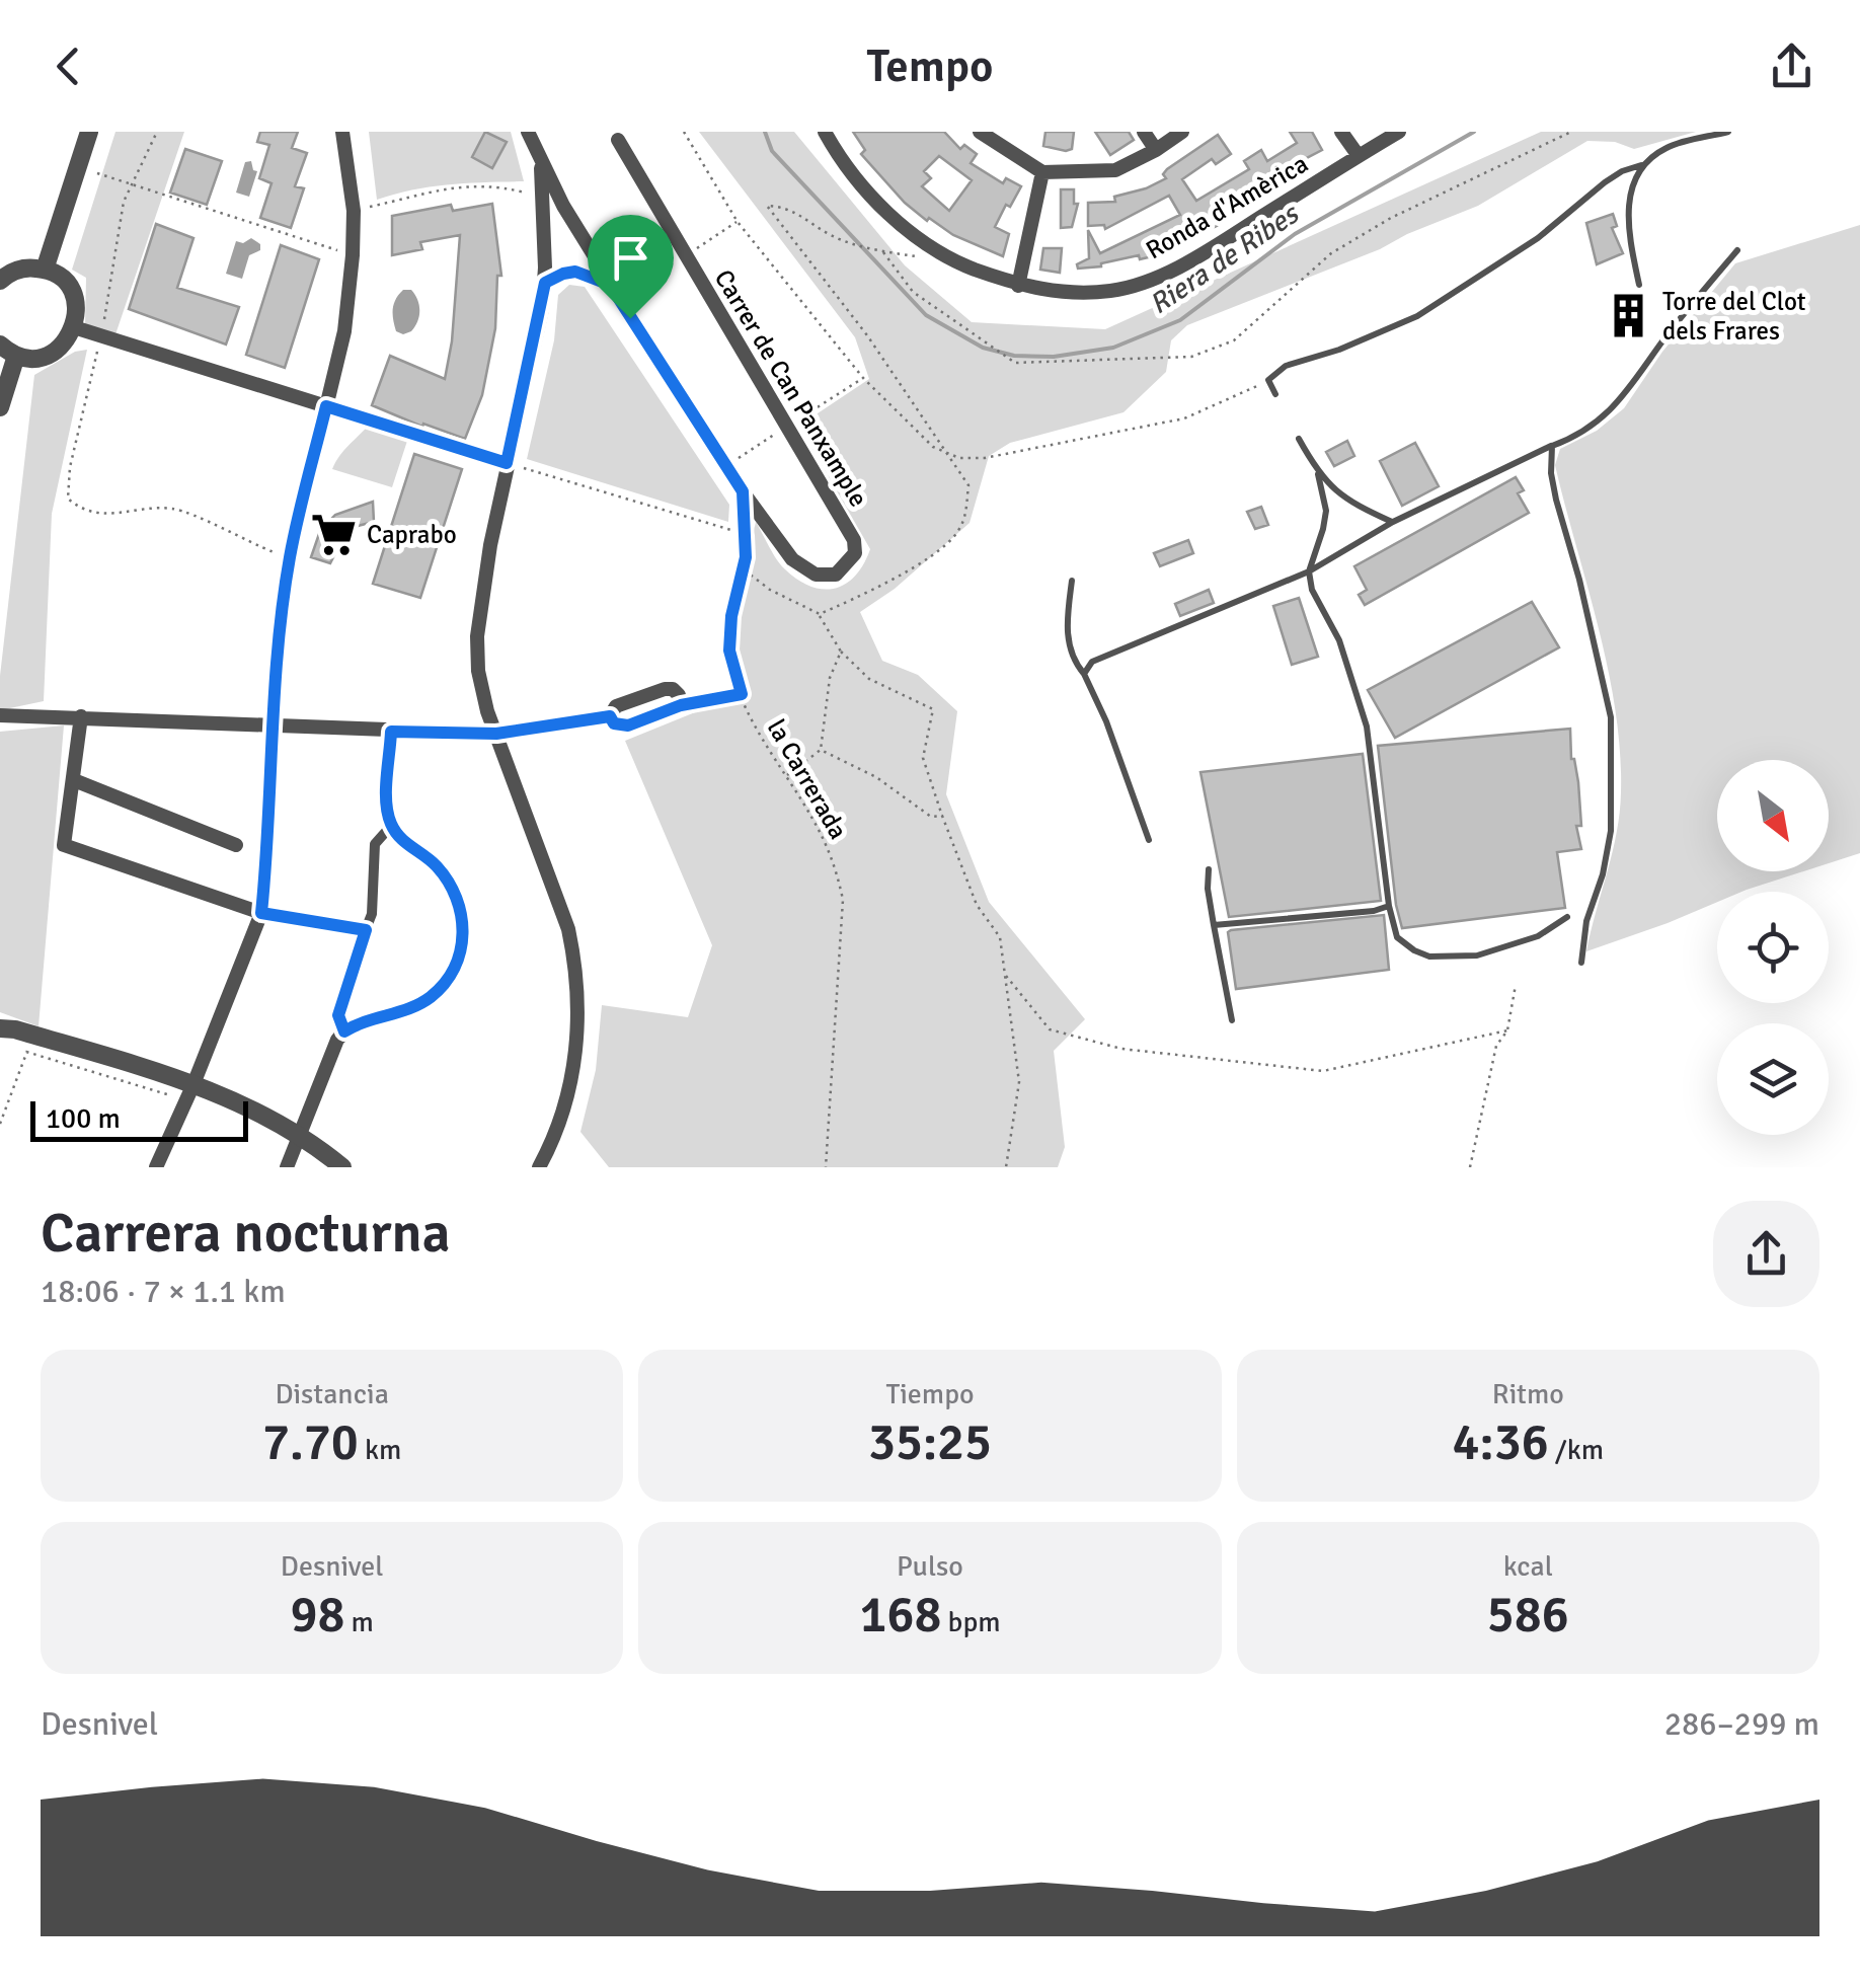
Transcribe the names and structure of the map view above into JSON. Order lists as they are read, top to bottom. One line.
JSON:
{"streets":{"street":["Ronda d'Amèrica","Carrer de Can Panxample"],"path":["la Carrerada"]},"water":["Riera de Ribes"],"places":{"building":["Torre del Clot dels Frares"],"supermarket":["Caprabo"]},"scale_bar":"100 m","north":"bottom right","page":{"header":"Tempo","scale":"100 m","heading":["Carrera nocturna","18:06 · 7 × 1.1 km"],"stats":[["Distancia","7.70 km"],["Tiempo","35:25"],["Ritmo","4:36 /km"],["Desnivel","98 m"],["Pulso","168 bpm"],["kcal","586"]],"chart":["Desnivel","286–299 m"]}}
